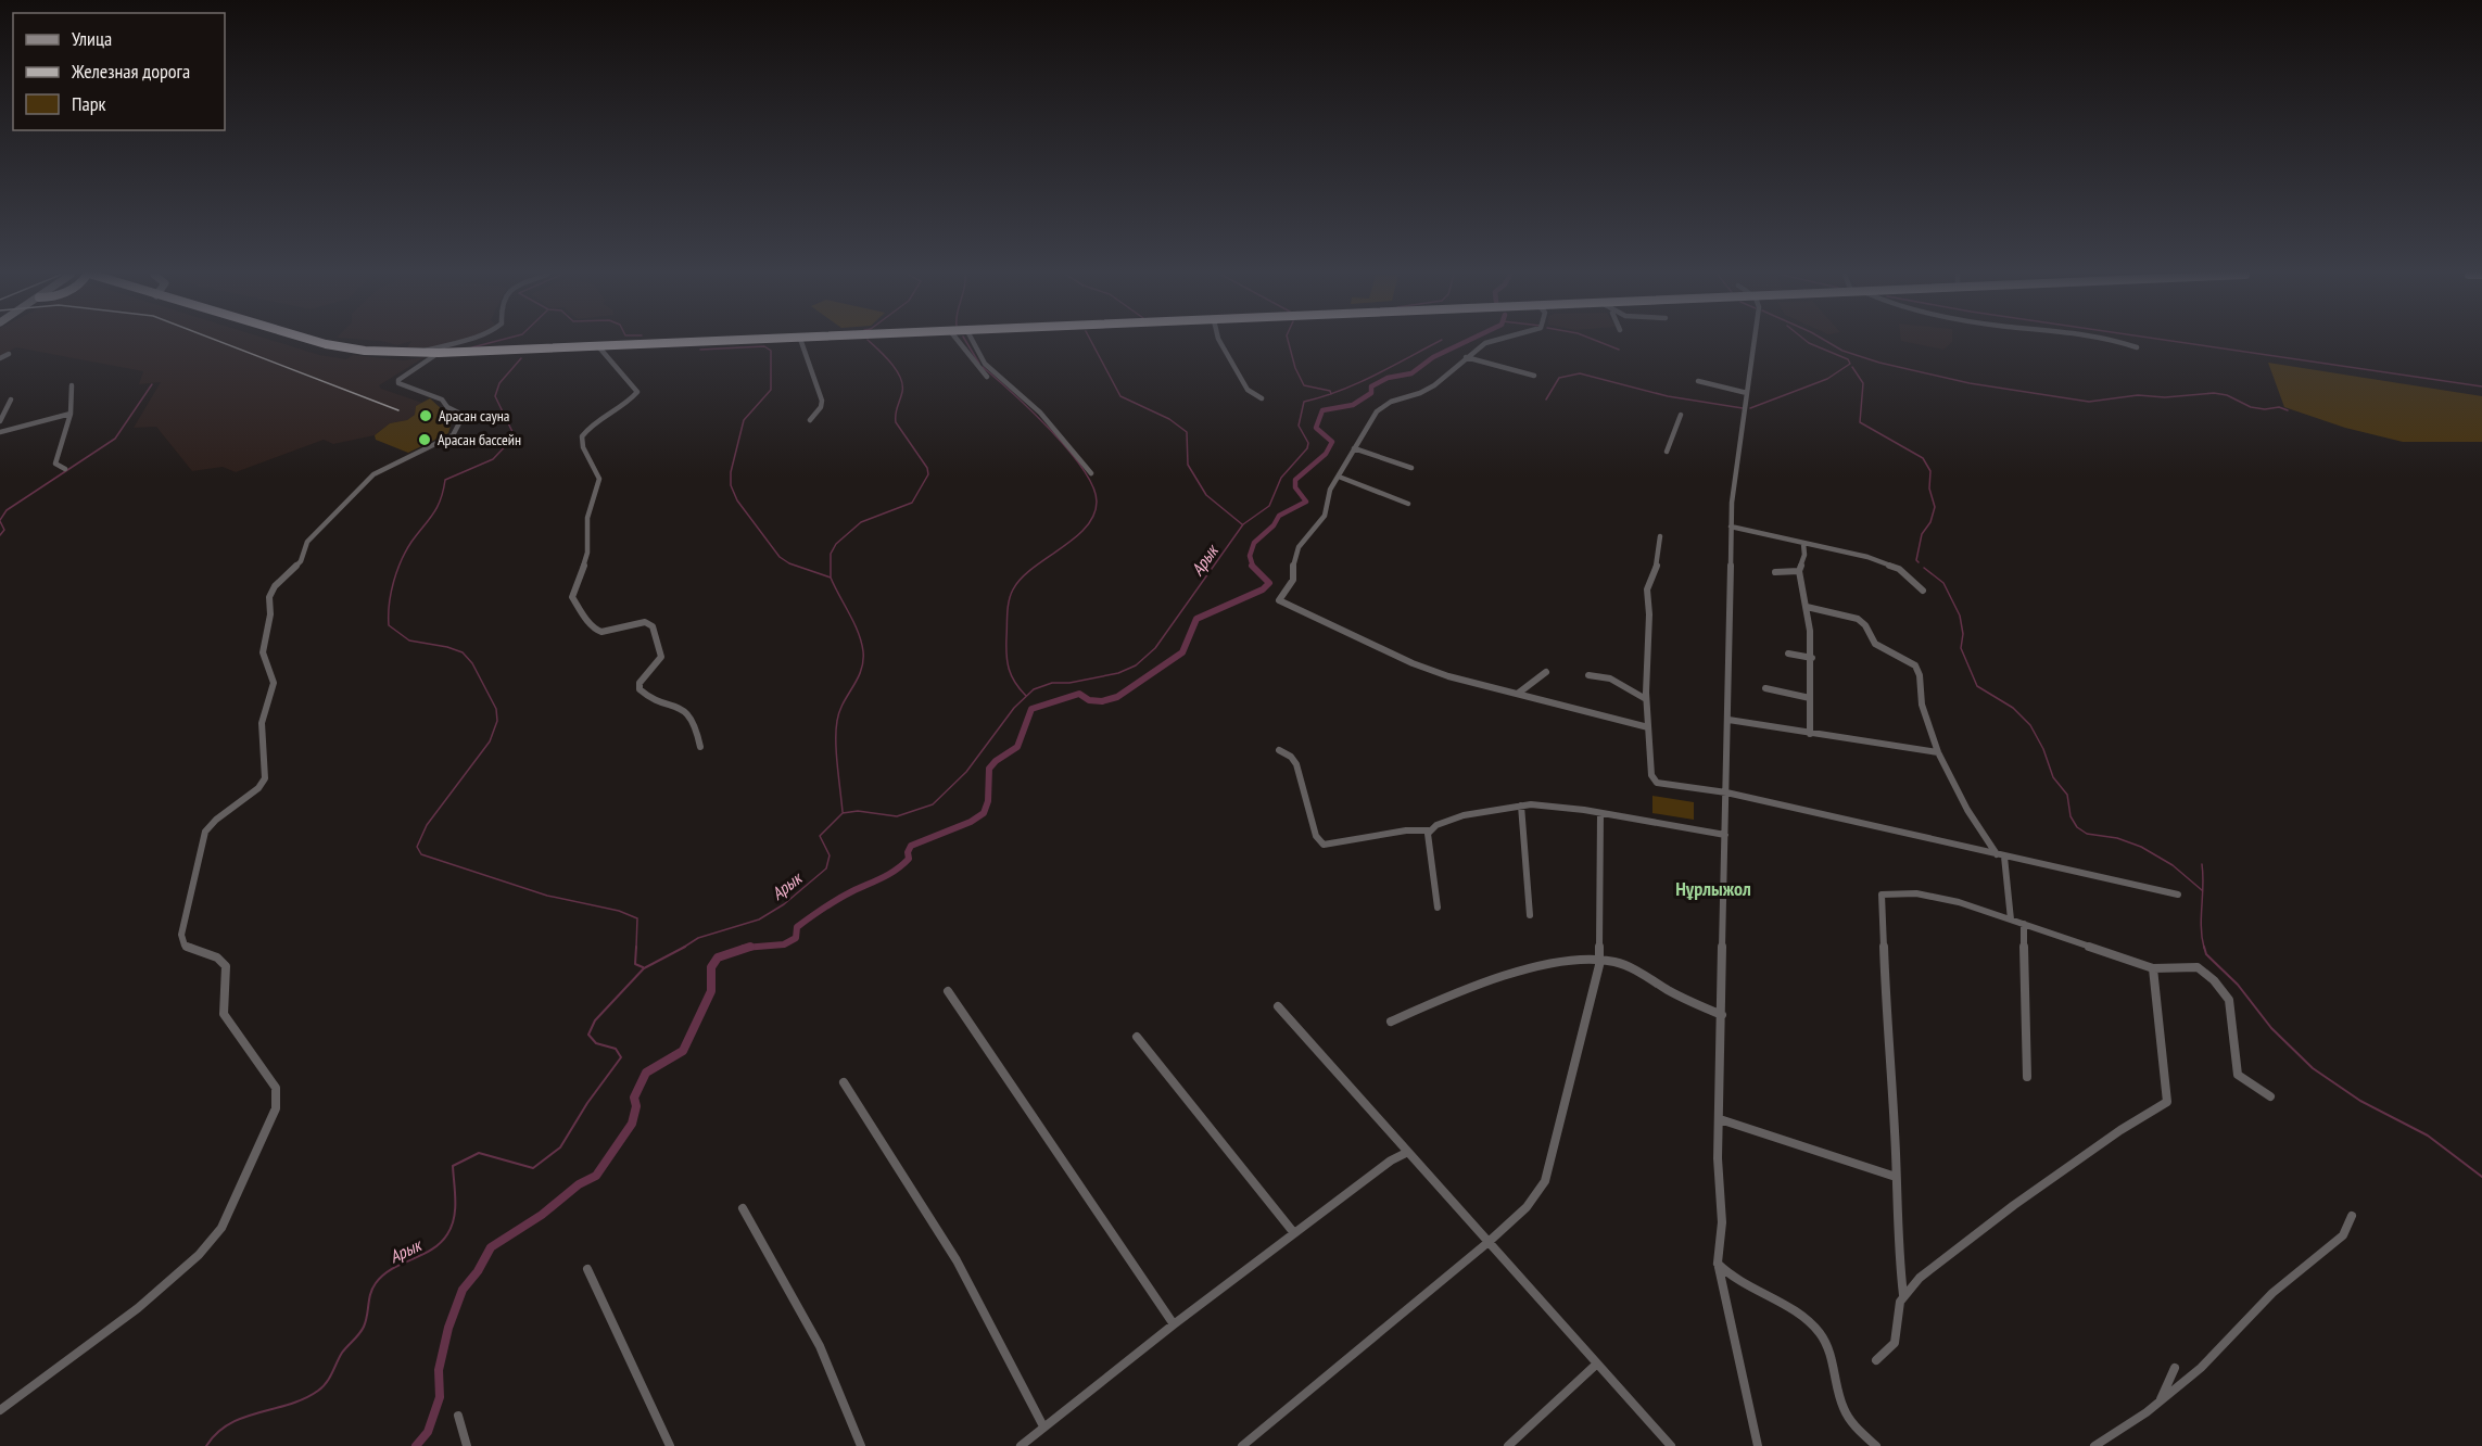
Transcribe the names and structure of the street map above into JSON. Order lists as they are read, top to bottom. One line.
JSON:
{"districts":["Нұрлыжол"],"water":["Арык"],"places":["Арасан сауна","Арасан бассейн"],"legend":["Улица","Железная дорога","Парк"]}
